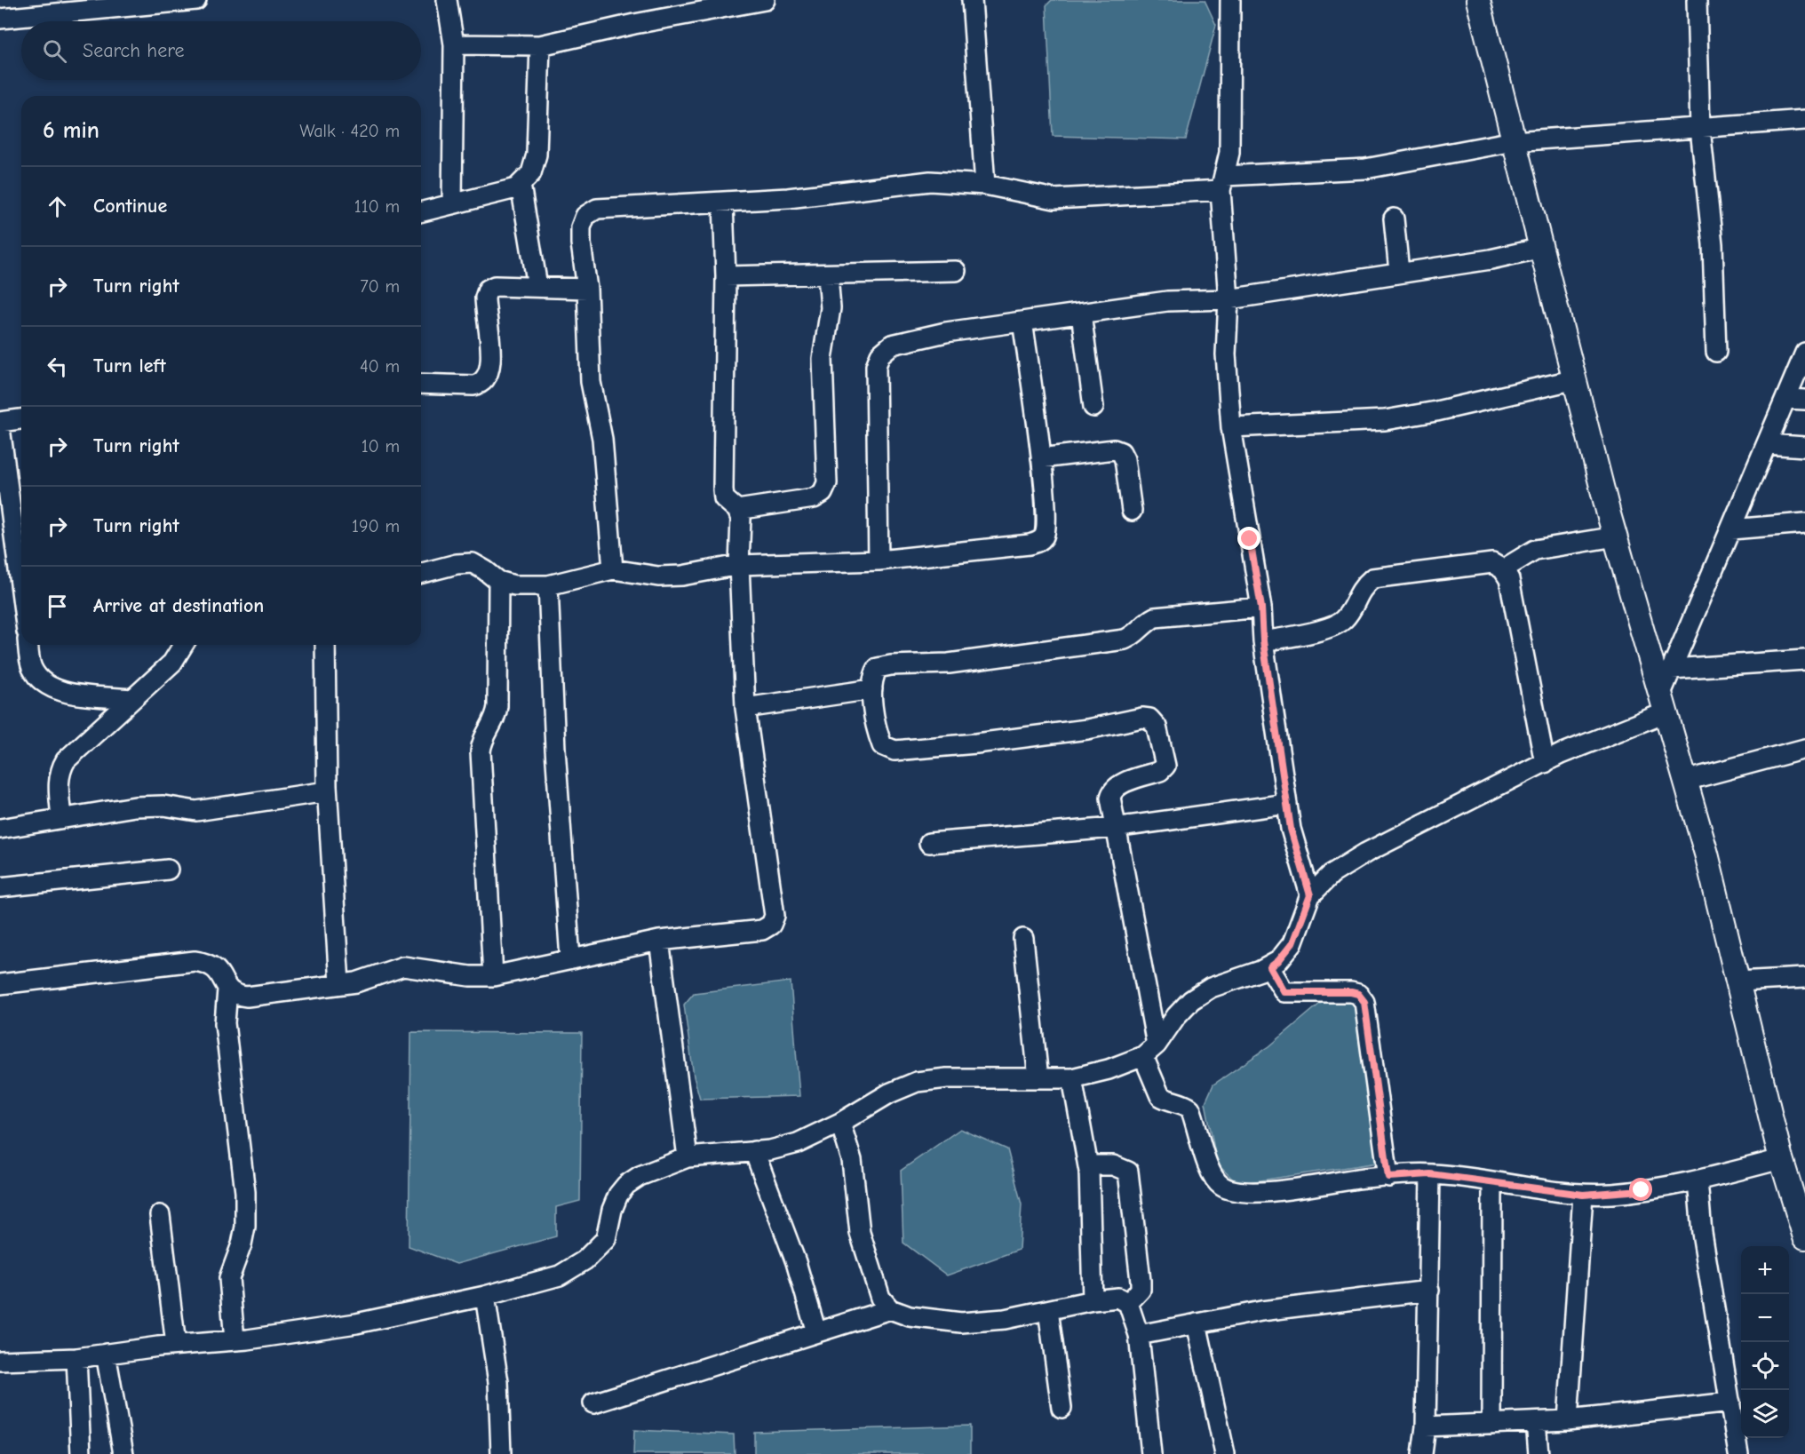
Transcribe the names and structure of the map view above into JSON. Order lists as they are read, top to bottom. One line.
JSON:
{"page":{"search":"Search here","heading":["6 min","Walk · 420 m"],"list":[["Continue","110 m"],["Turn right","70 m"],["Turn left","40 m"],["Turn right","10 m"],["Turn right","190 m"],"Arrive at destination"],"map_buttons":["+","−"]}}
